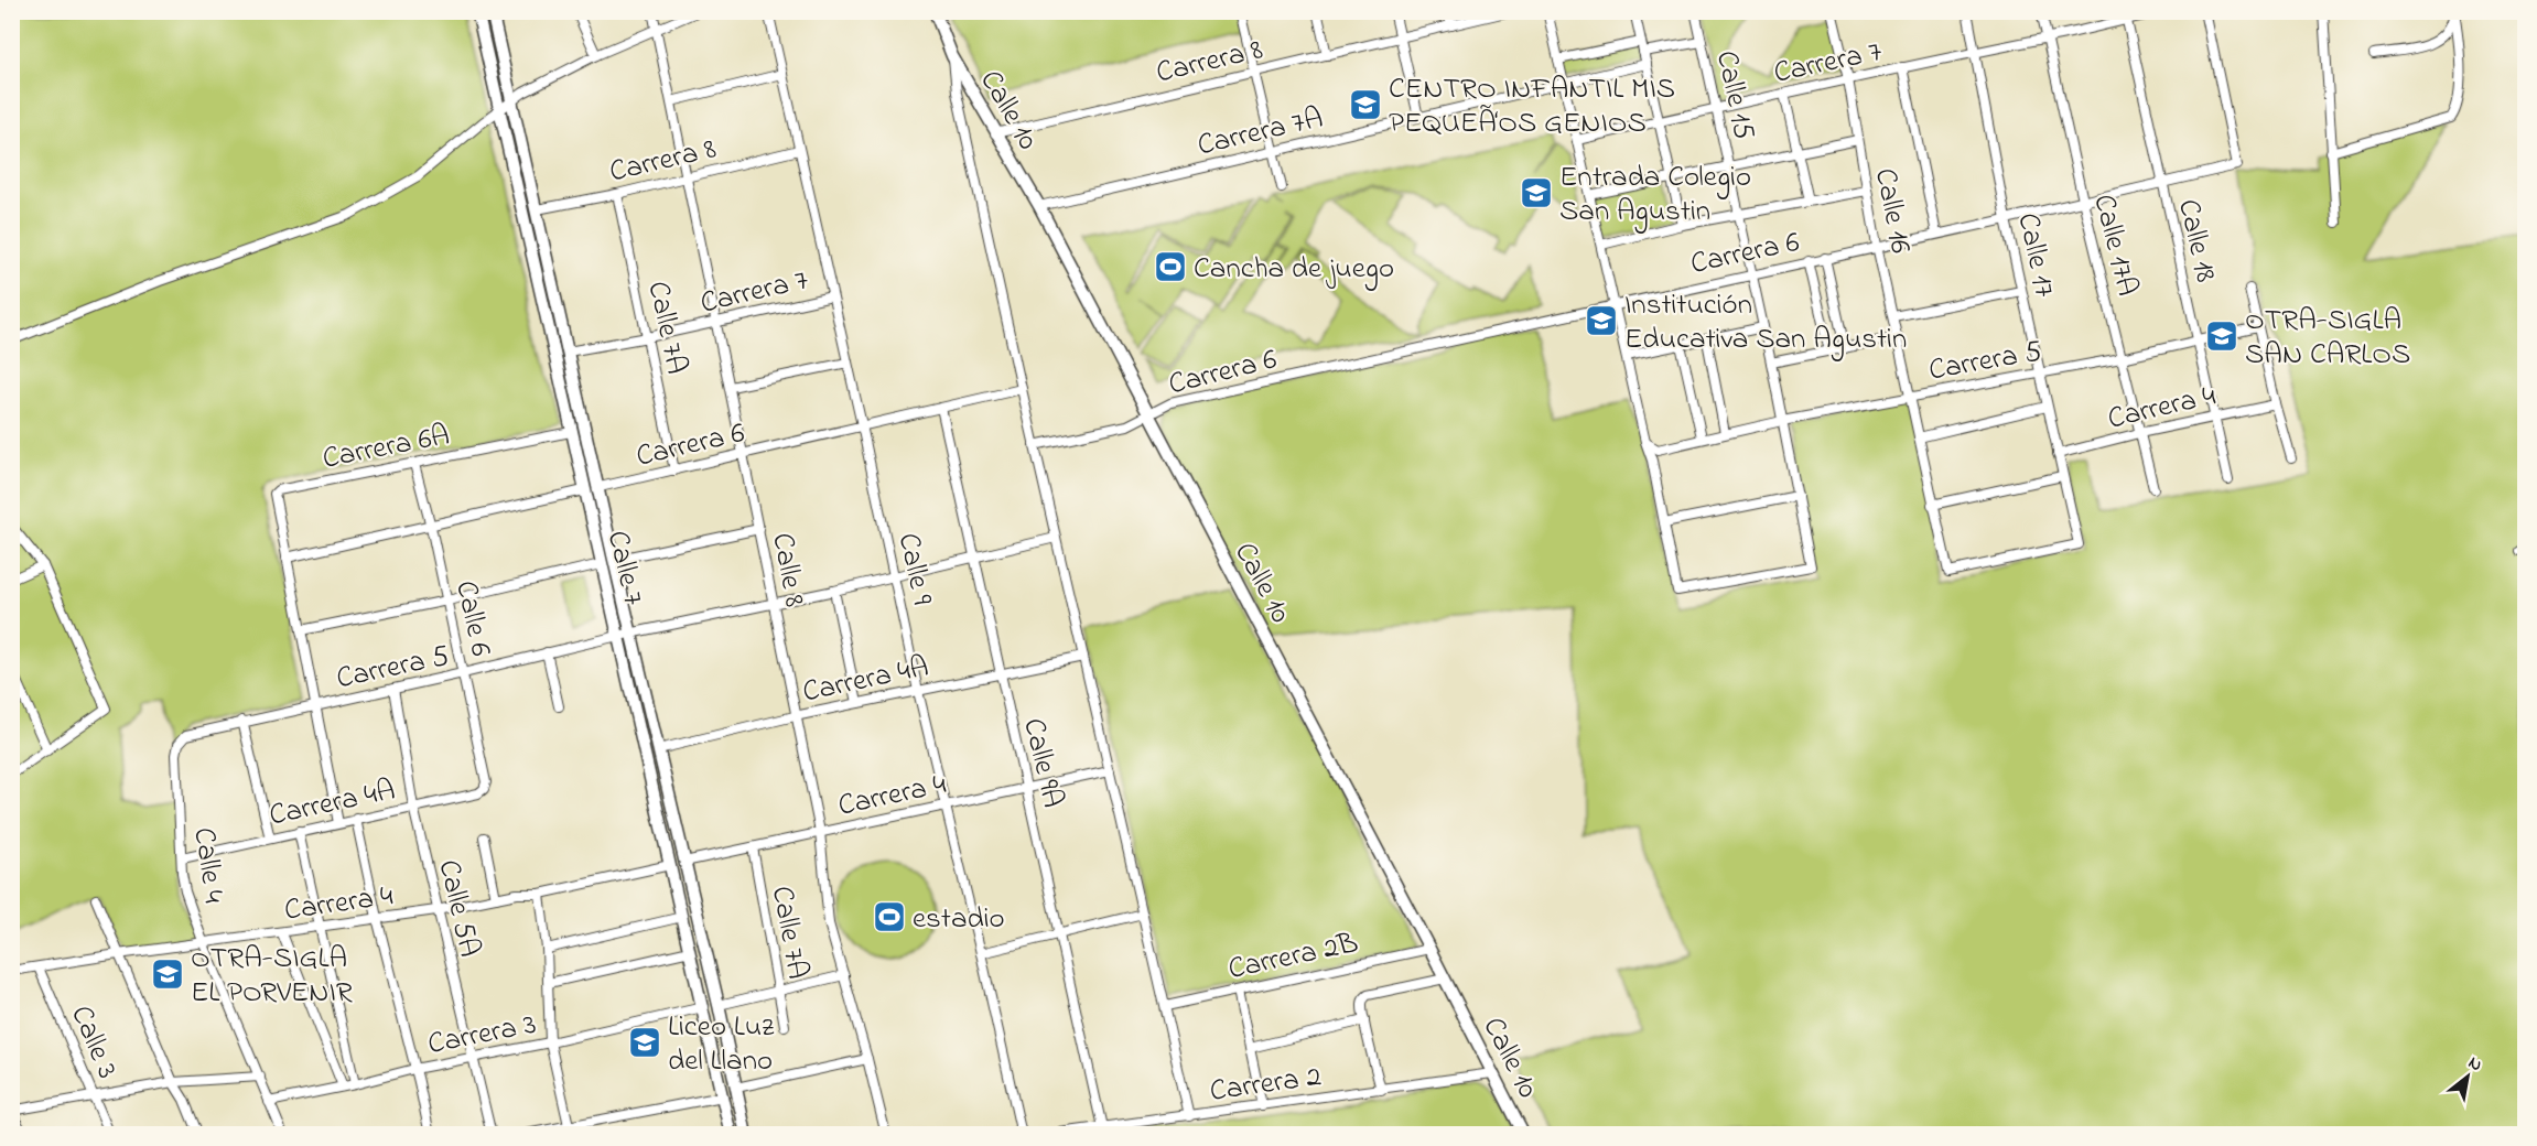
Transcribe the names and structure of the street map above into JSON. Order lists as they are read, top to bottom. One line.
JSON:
{"streets":{"main road":["Calle 10","Calle 7"],"street":["Carrera 8","Carrera 7","Calle 15","Carrera 7A","Calle 16","Calle 18","Calle 17A","Carrera 6","Calle 17","Calle 7A","Carrera 5","Carrera 4","Carrera 6A","Calle 9","Calle 8","Calle 6","Carrera 4A","Calle 9A","Calle 4","Calle 5A","Carrera 2B","Carrera 3","Calle 3","Carrera 2"]},"crossings":[["Carrera 8","Calle 10"],["Carrera 8","Calle 7A"],["Carrera 8","Calle 7"],["Carrera 8","Calle 9"],["Carrera 8","Calle 8"],["Carrera 7","Calle 15"],["Carrera 7","Calle 16"],["Carrera 7","Calle 18"],["Carrera 7","Calle 17A"],["Carrera 7","Calle 17"],["Carrera 7","Calle 7A"],["Carrera 7","Calle 7"],["Carrera 7","Calle 9"],["Carrera 7","Calle 8"],["Calle 15","Carrera 6"],["Calle 15","Carrera 5"],["Calle 10","Carrera 7A"],["Calle 10","Carrera 6"],["Calle 10","Carrera 4"],["Calle 10","Carrera 4A"],["Calle 10","Carrera 2B"],["Calle 10","Carrera 2"],["Calle 16","Carrera 6"],["Calle 16","Calle 17"],["Calle 16","Carrera 5"],["Calle 18","Carrera 6"],["Calle 18","Carrera 5"],["Calle 18","Carrera 4"],["Calle 17A","Carrera 6"],["Calle 17A","Carrera 5"],["Calle 17A","Carrera 4"],["Carrera 6","Calle 17"],["Carrera 6","Calle 7A"],["Carrera 6","Calle 7"],["Carrera 6","Calle 9"],["Carrera 6","Calle 8"],["Carrera 6","Calle 9A"],["Calle 17","Carrera 5"],["Calle 17","Carrera 4"],["Calle 7A","Carrera 4"],["Carrera 5","Calle 7"],["Carrera 5","Calle 6"],["Carrera 5","Calle 4"],["Carrera 5","Calle 5A"],["Carrera 4","Calle 7"],["Carrera 4","Calle 9"],["Carrera 4","Calle 8"],["Carrera 4","Calle 9A"],["Carrera 4","Calle 4"],["Carrera 4","Calle 5A"],["Carrera 4","Calle 3"],["Carrera 6A","Calle 7"],["Carrera 6A","Calle 6"],["Calle 7","Carrera 4A"],["Calle 7","Carrera 3"],["Calle 9","Carrera 4A"],["Calle 8","Carrera 4A"],["Calle 6","Carrera 4A"],["Carrera 4A","Calle 9A"],["Carrera 4A","Calle 4"],["Carrera 4A","Calle 5A"],["Calle 9A","Carrera 2"],["Calle 4","Carrera 3"],["Calle 5A","Carrera 3"]],"places":{"school or university":["CENTRO INFANTIL MIS PEQUEÃ‘OS GENIOS","Entrada Colegio San Agustin","Institución Educativa San Agustin","OTRA-SIGLA SAN CARLOS","OTRA-SIGLA EL PORVENIR","Liceo Luz del Llano"],"sports":["Cancha de juego","estadio"]},"north":"top right"}
